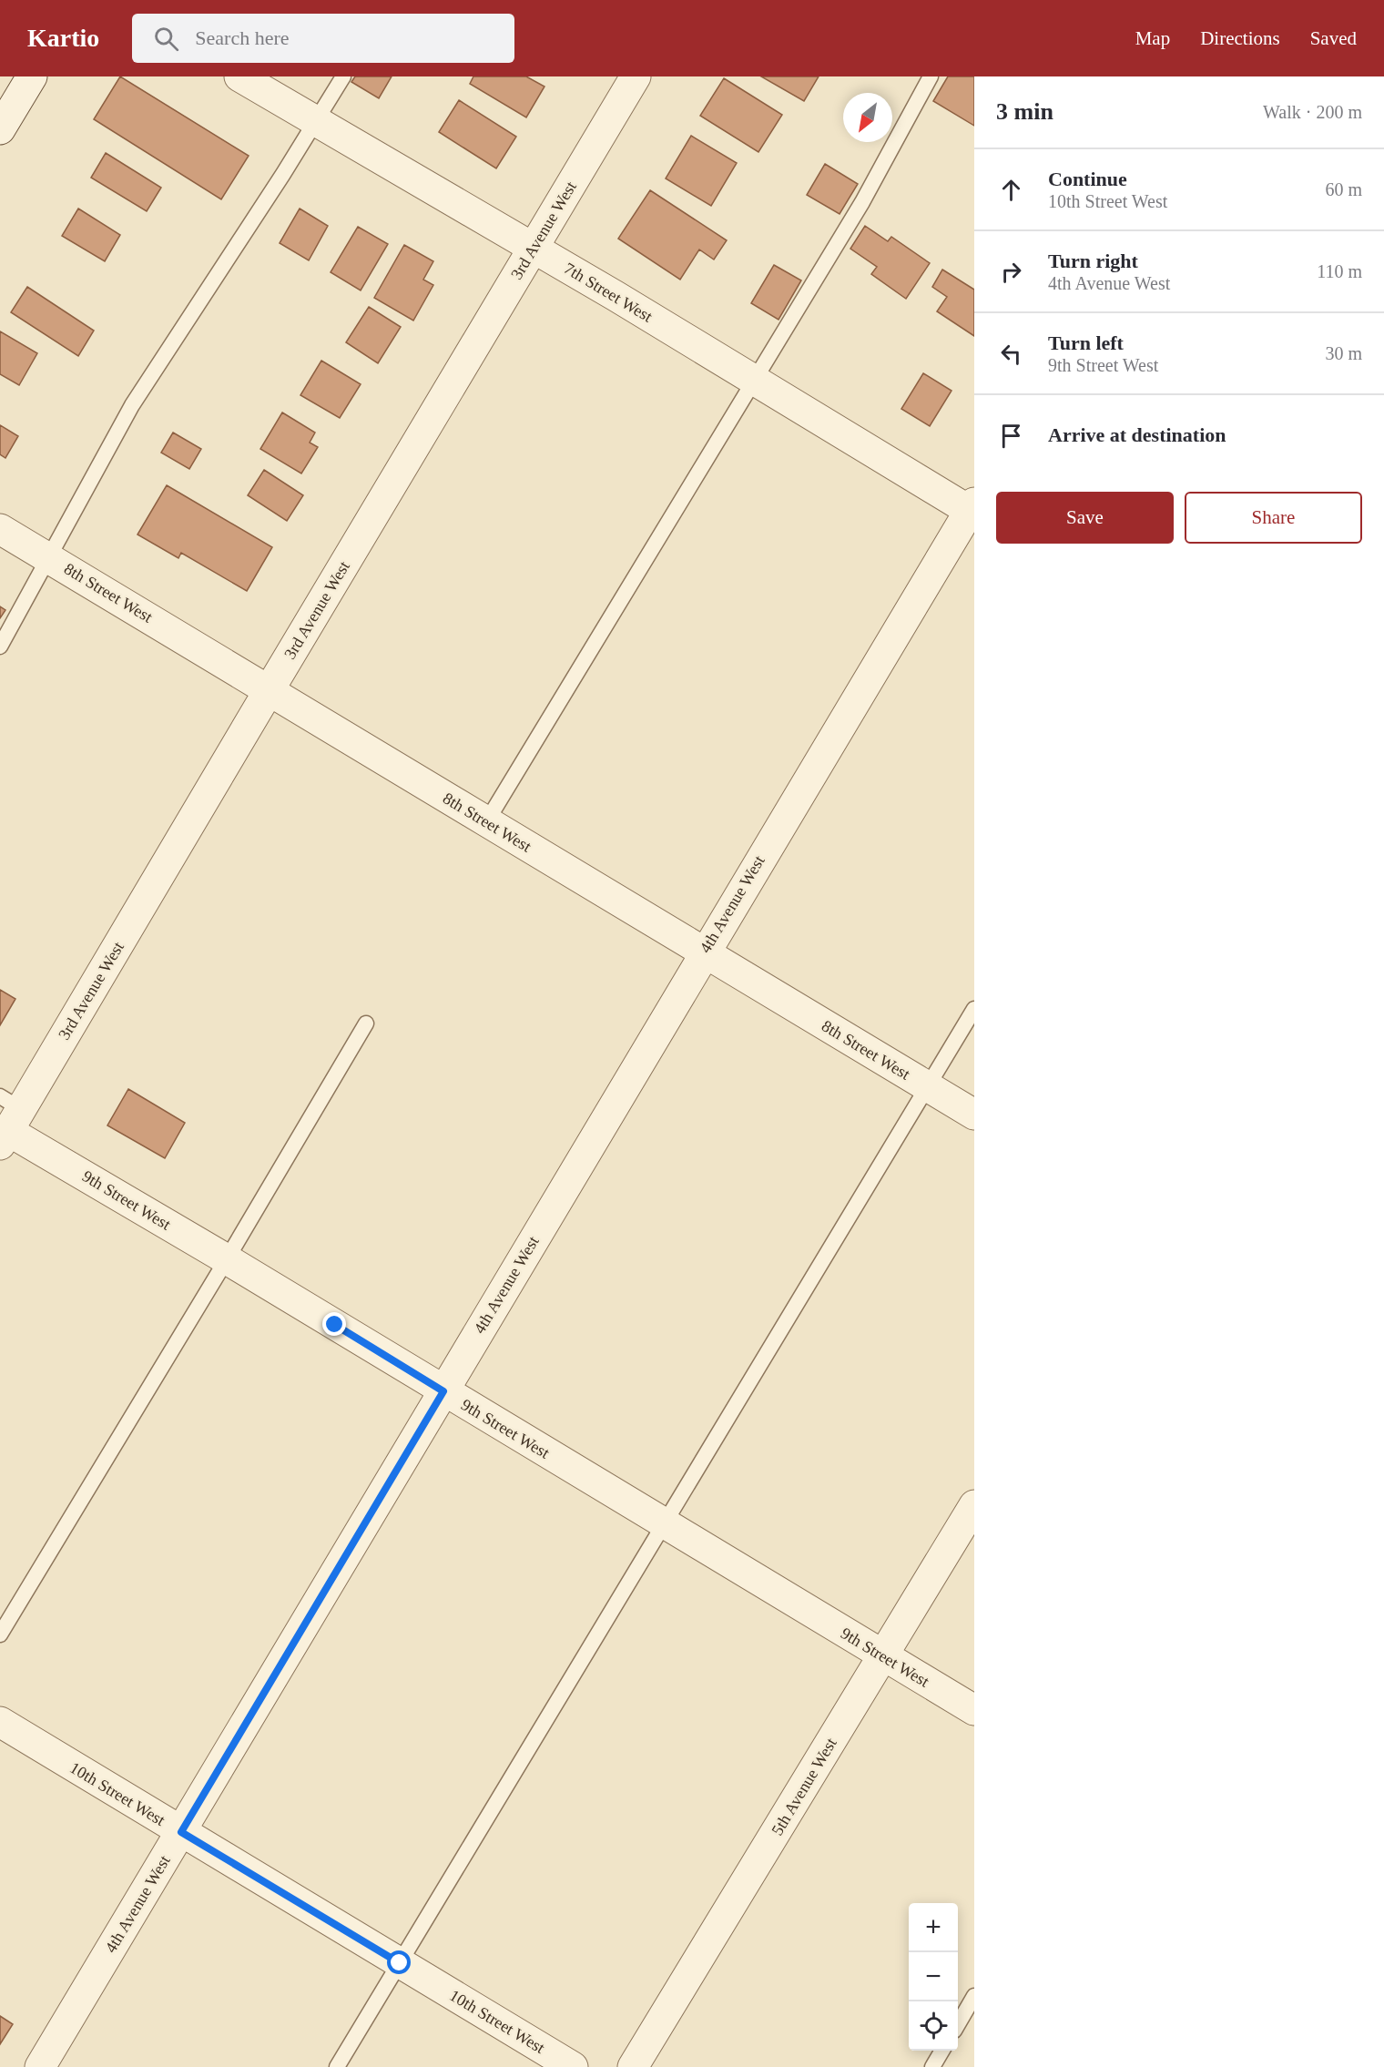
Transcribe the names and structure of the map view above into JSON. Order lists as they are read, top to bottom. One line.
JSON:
{"streets":{"street":["3rd Avenue West","7th Street West","8th Street West","4th Avenue West","9th Street West","5th Avenue West","10th Street West"]},"crossings":[["3rd Avenue West","7th Street West"],["3rd Avenue West","8th Street West"],["3rd Avenue West","9th Street West"],["7th Street West","4th Avenue West"],["8th Street West","4th Avenue West"],["4th Avenue West","9th Street West"],["4th Avenue West","10th Street West"],["9th Street West","5th Avenue West"]],"north":"bottom left","page":{"header":"Kartio","search":"Search here","nav":["Map","Directions","Saved"],"heading":["3 min","Walk · 200 m"],"list":[["Continue","10th Street West","60 m"],["Turn right","4th Avenue West","110 m"],["Turn left","9th Street West","30 m"],"Arrive at destination"],"buttons":["Save","Share"],"map_buttons":["+","−"]}}
